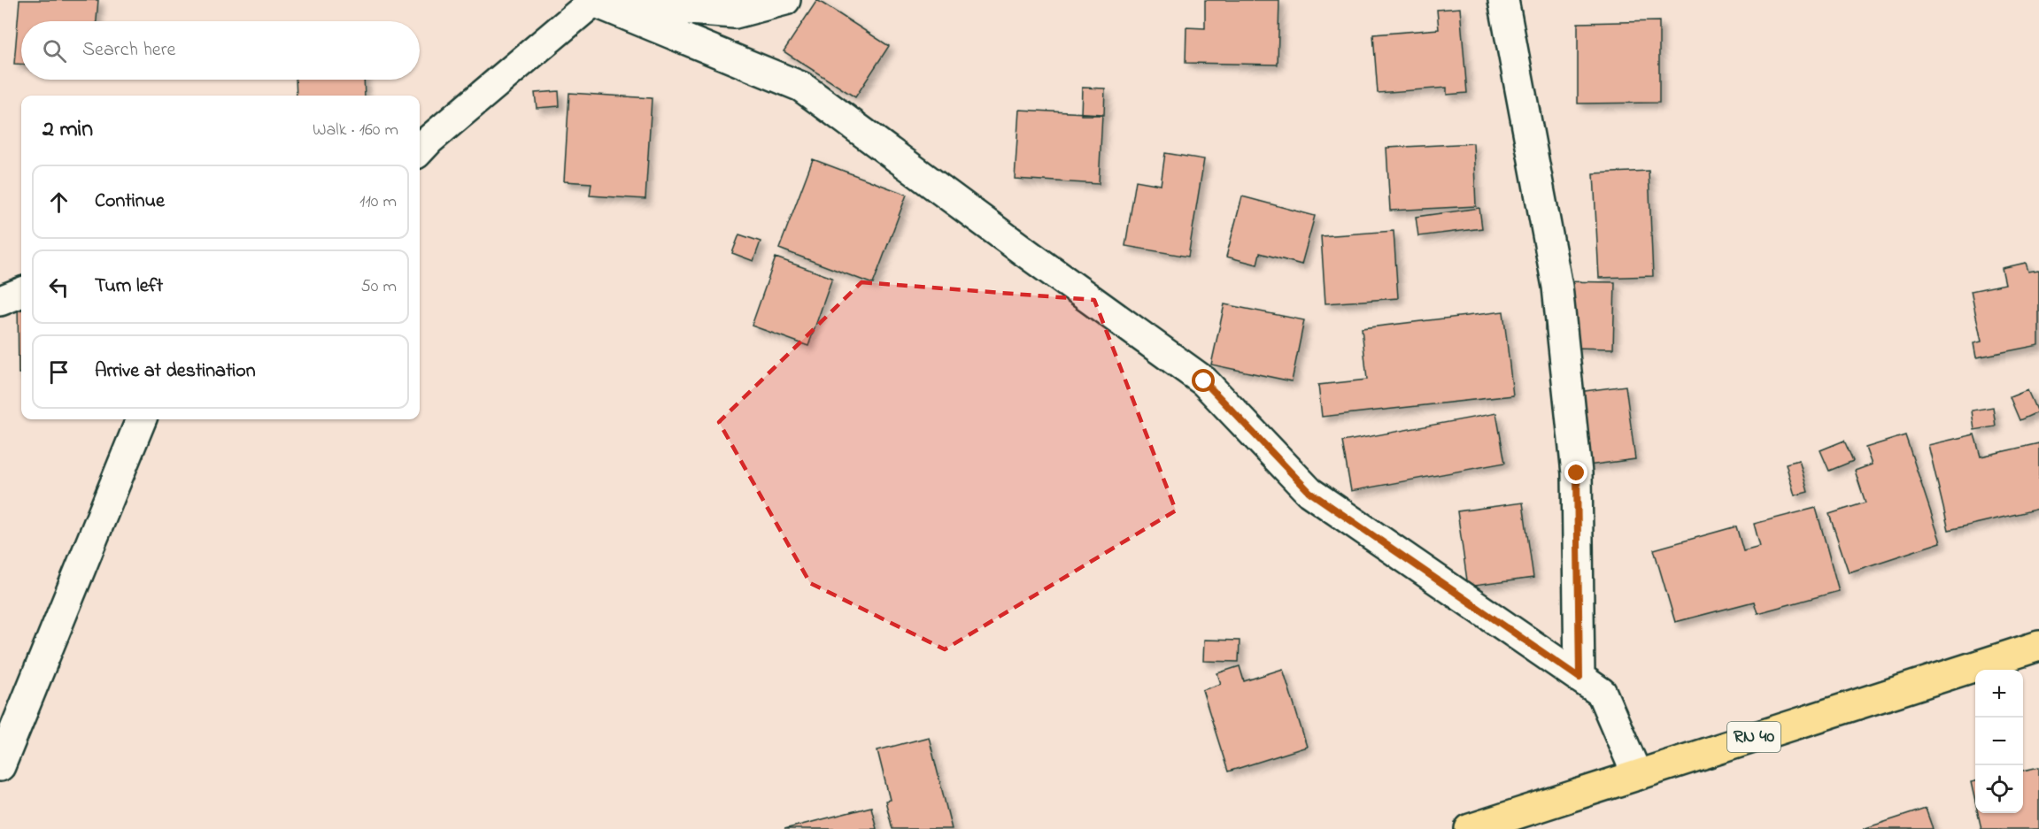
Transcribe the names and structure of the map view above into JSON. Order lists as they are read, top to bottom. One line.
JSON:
{"streets":{"main road":["RN 40"]},"page":{"search":"Search here","heading":["2 min","Walk · 160 m"],"list":[["Continue","110 m"],["Turn left","50 m"],"Arrive at destination"],"map_buttons":["+","−"]}}
